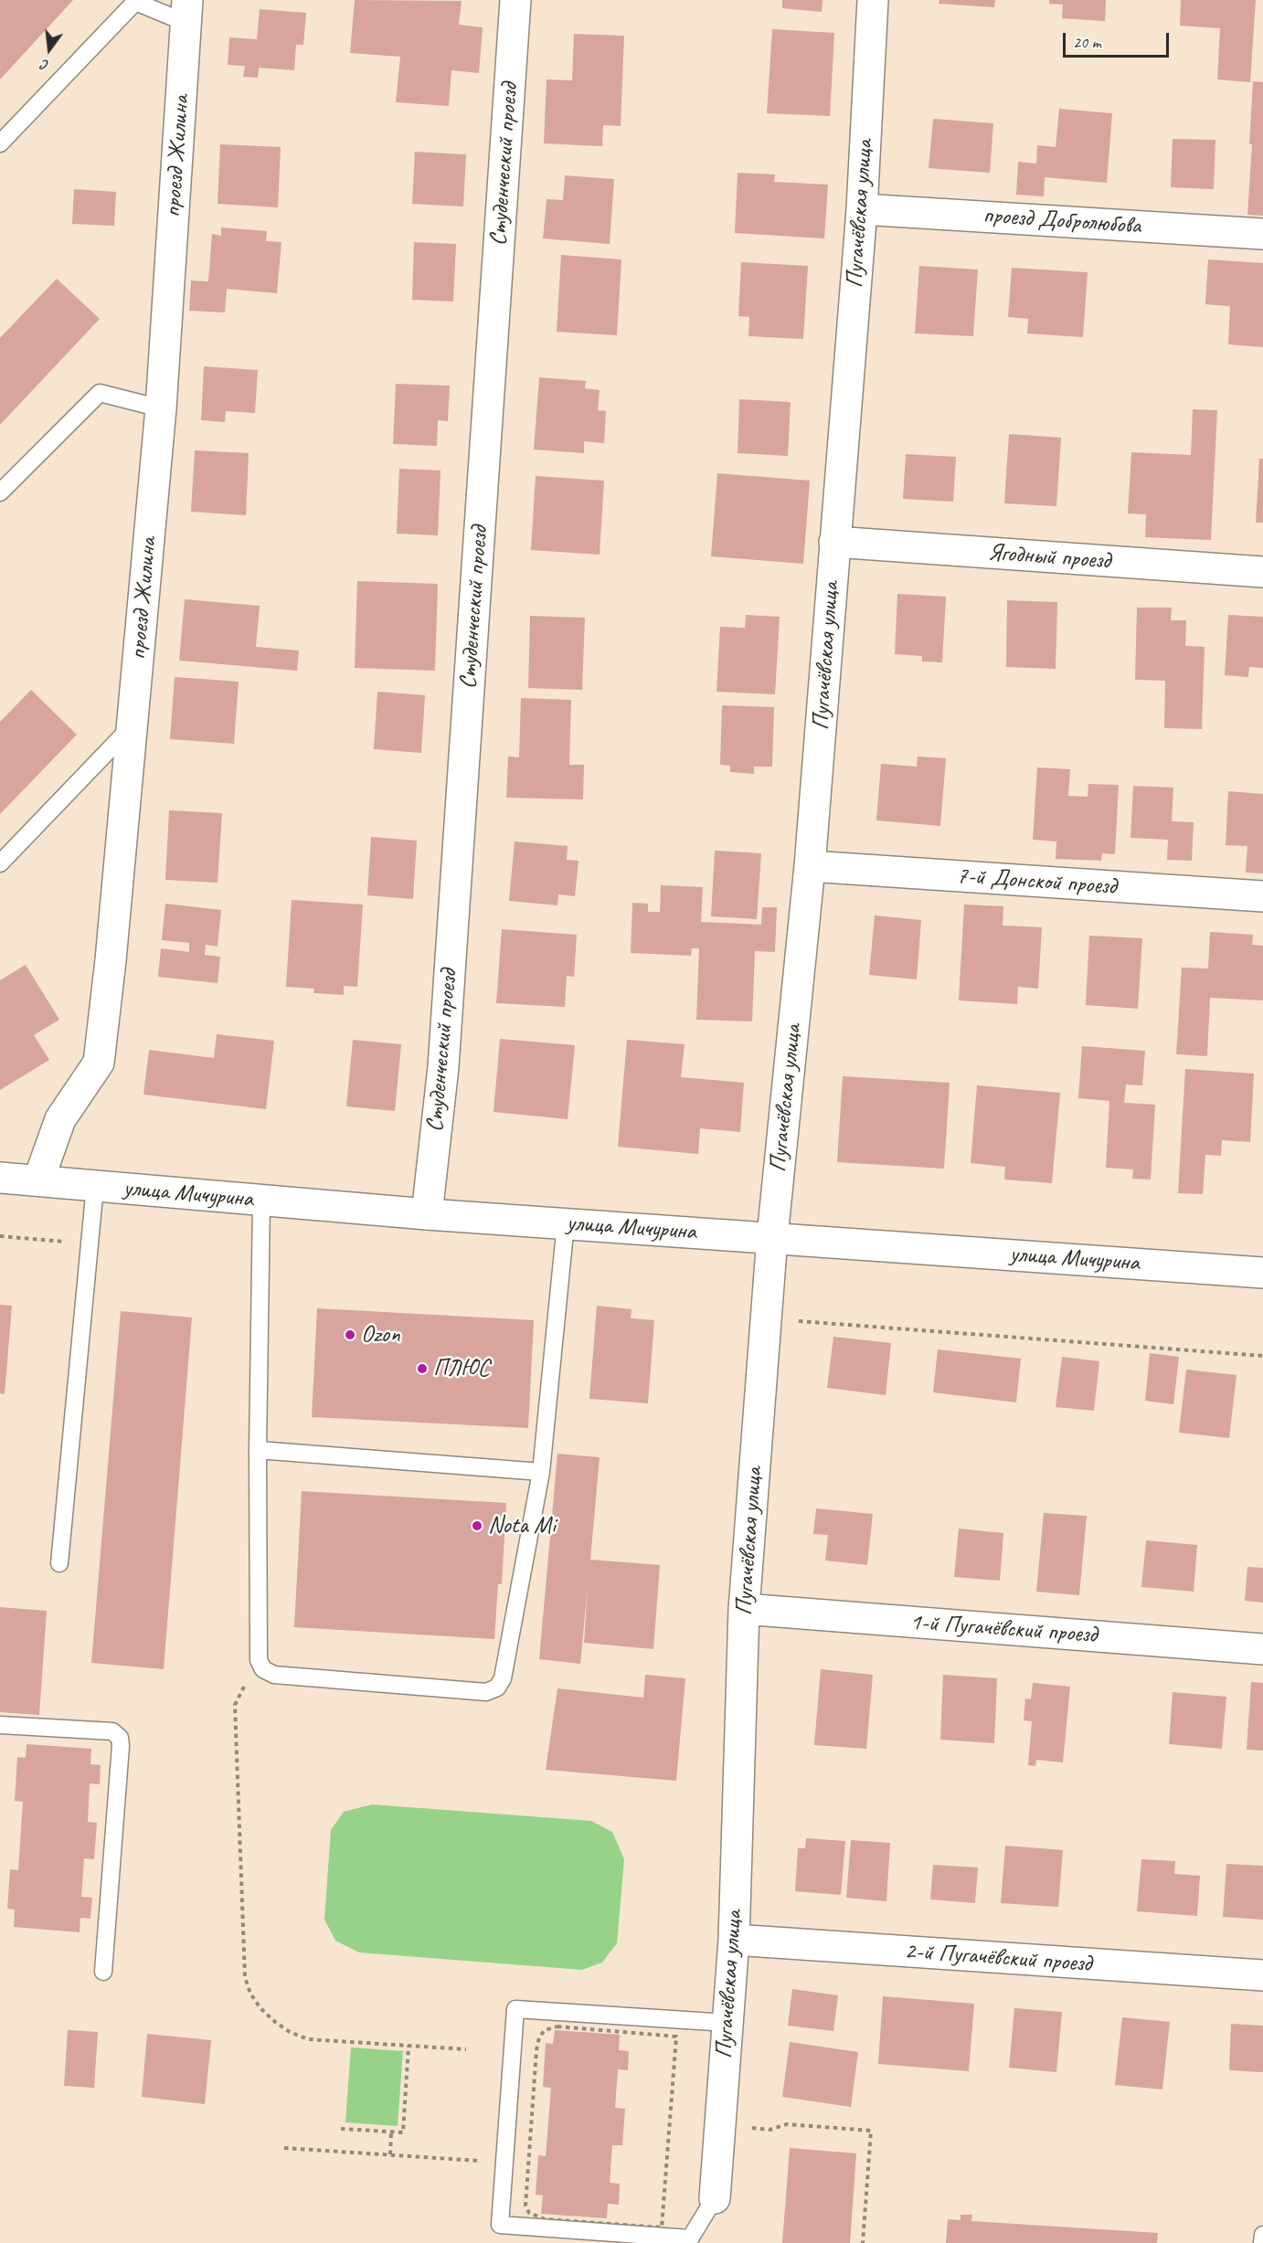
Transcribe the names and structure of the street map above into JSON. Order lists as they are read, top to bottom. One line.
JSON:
{"streets":{"street":["проезд Жилина","Студенческий проезд","Пугачёвская улица","проезд Добролюбова","Ягодный проезд","7-й Донской проезд","улица Мичурина","1-й Пугачёвский проезд","2-й Пугачёвский проезд"]},"crossings":[["проезд Жилина","улица Мичурина"],["Студенческий проезд","улица Мичурина"],["Пугачёвская улица","проезд Добролюбова"],["Пугачёвская улица","Ягодный проезд"],["Пугачёвская улица","7-й Донской проезд"],["Пугачёвская улица","улица Мичурина"],["Пугачёвская улица","1-й Пугачёвский проезд"],["Пугачёвская улица","2-й Пугачёвский проезд"]],"places":["Ozon","ПЛЮС","Nota Mi"],"scale_bar":"20 m","north":"bottom"}
